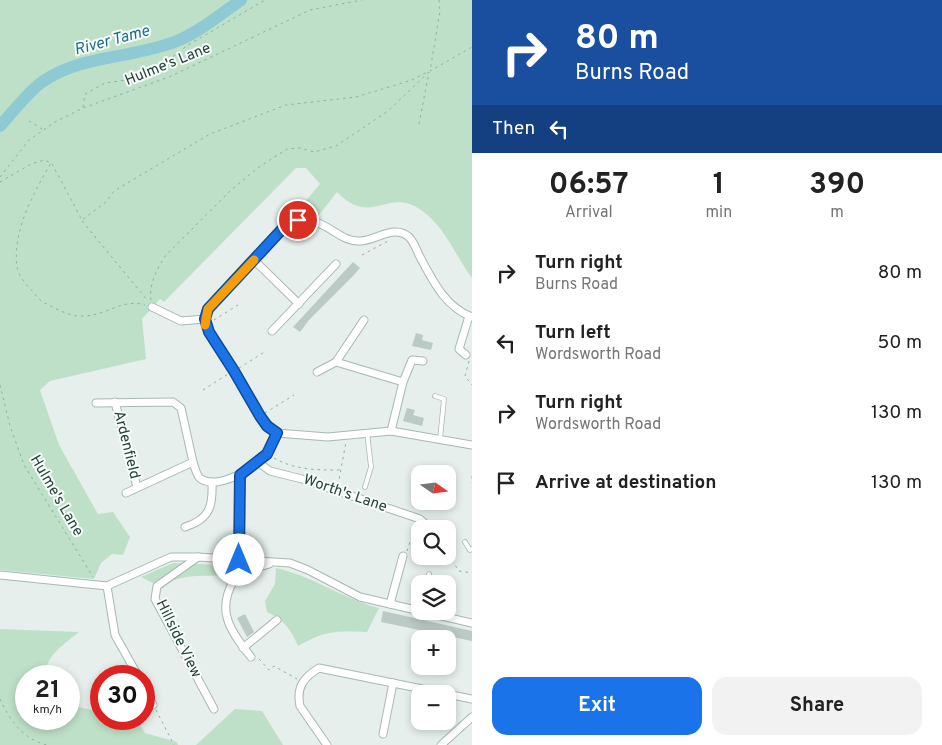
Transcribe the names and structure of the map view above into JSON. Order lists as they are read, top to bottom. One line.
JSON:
{"streets":{"street":["Ardenfield","Worth's Lane","Hillside View"],"path":["Hulme's Lane"]},"water":["River Tame"],"north":"right","page":{"turn":["80 m","Burns Road"],"then":"Then","eta":["06:57","Arrival","1","min","390","m"],"list":[{"name":"Turn right","note":"Burns Road","value":"80 m"},{"name":"Turn left","note":"Wordsworth Road","value":"50 m"},{"name":"Turn right","note":"Wordsworth Road","value":"130 m"},{"name":"Arrive at destination","value":"130 m"}],"map_buttons":["+","−"],"speed":"21 km/h","limit":"30","buttons":["Exit","Share"]}}
